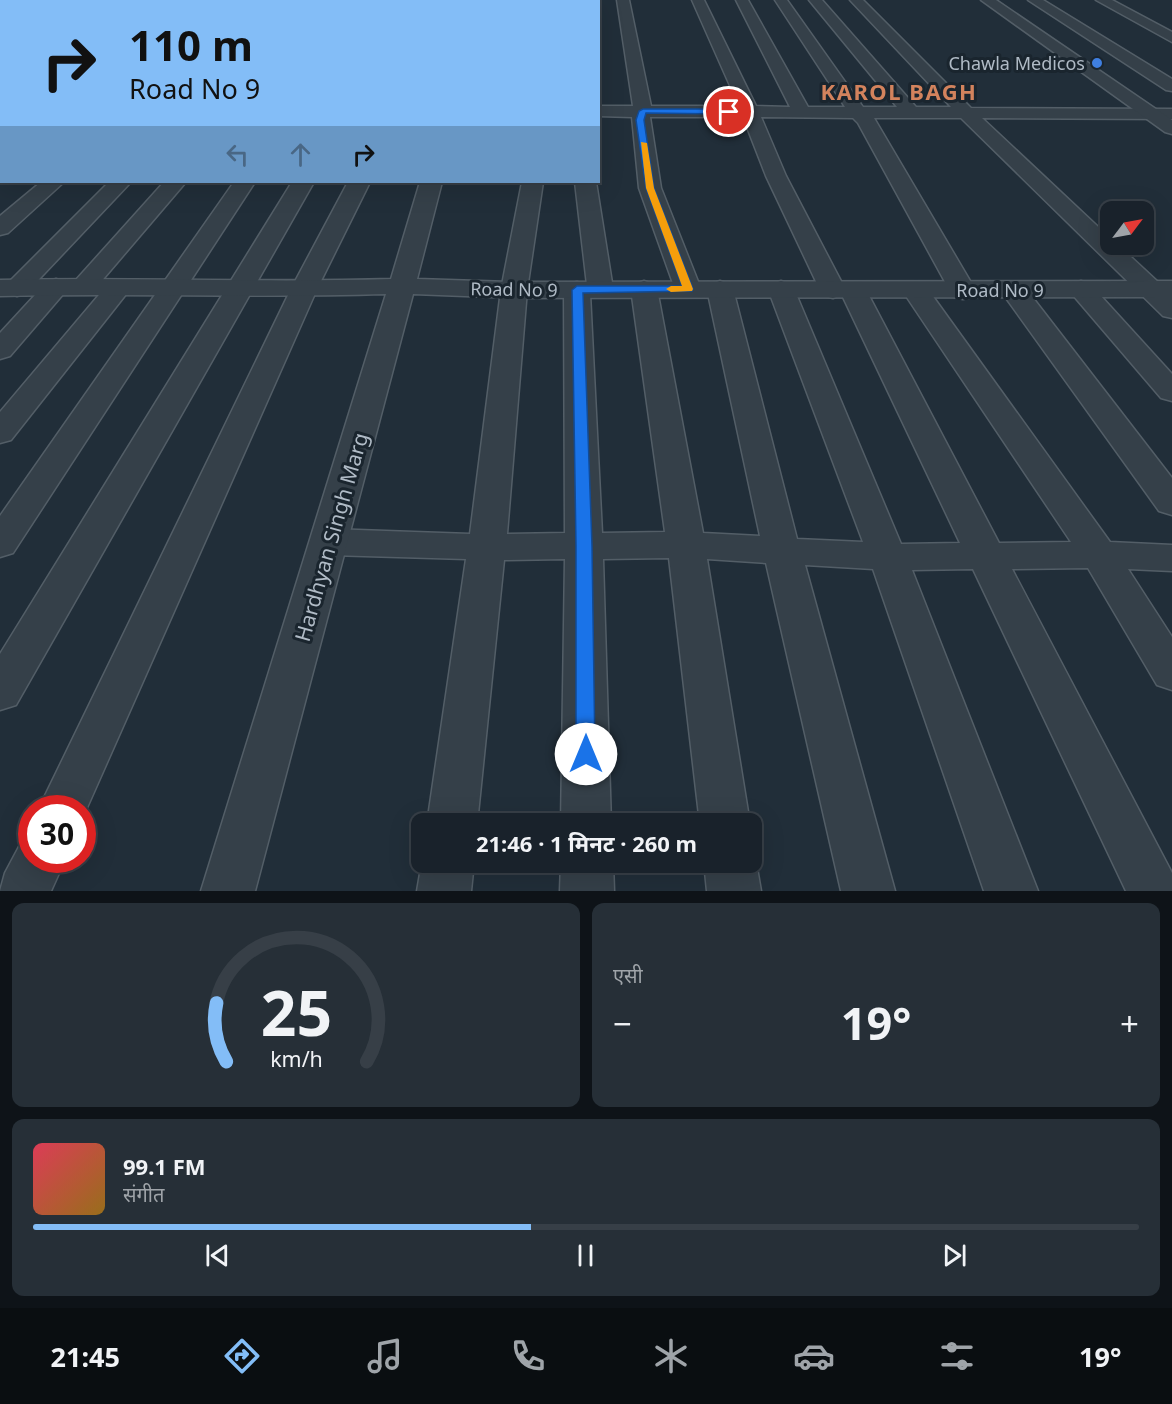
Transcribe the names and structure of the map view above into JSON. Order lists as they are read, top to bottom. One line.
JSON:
{"streets":{"street":["Road No 9","Hardhyan Singh Marg"]},"crossings":[["Road No 9","Hardhyan Singh Marg"]],"districts":["KAROL BAGH"],"places":["Chawla Medicos"],"north":"top right","page":{"turn":["110 m","Road No 9"],"limit":"30","trip":"21:46 · 1 मिनट · 260 m","tile":"एसी","heat":["−","19°","+"],"song":["99.1 FM","संगीत"],"tabs":["21:45","19°"],"gauge":["25","km/h"]}}
